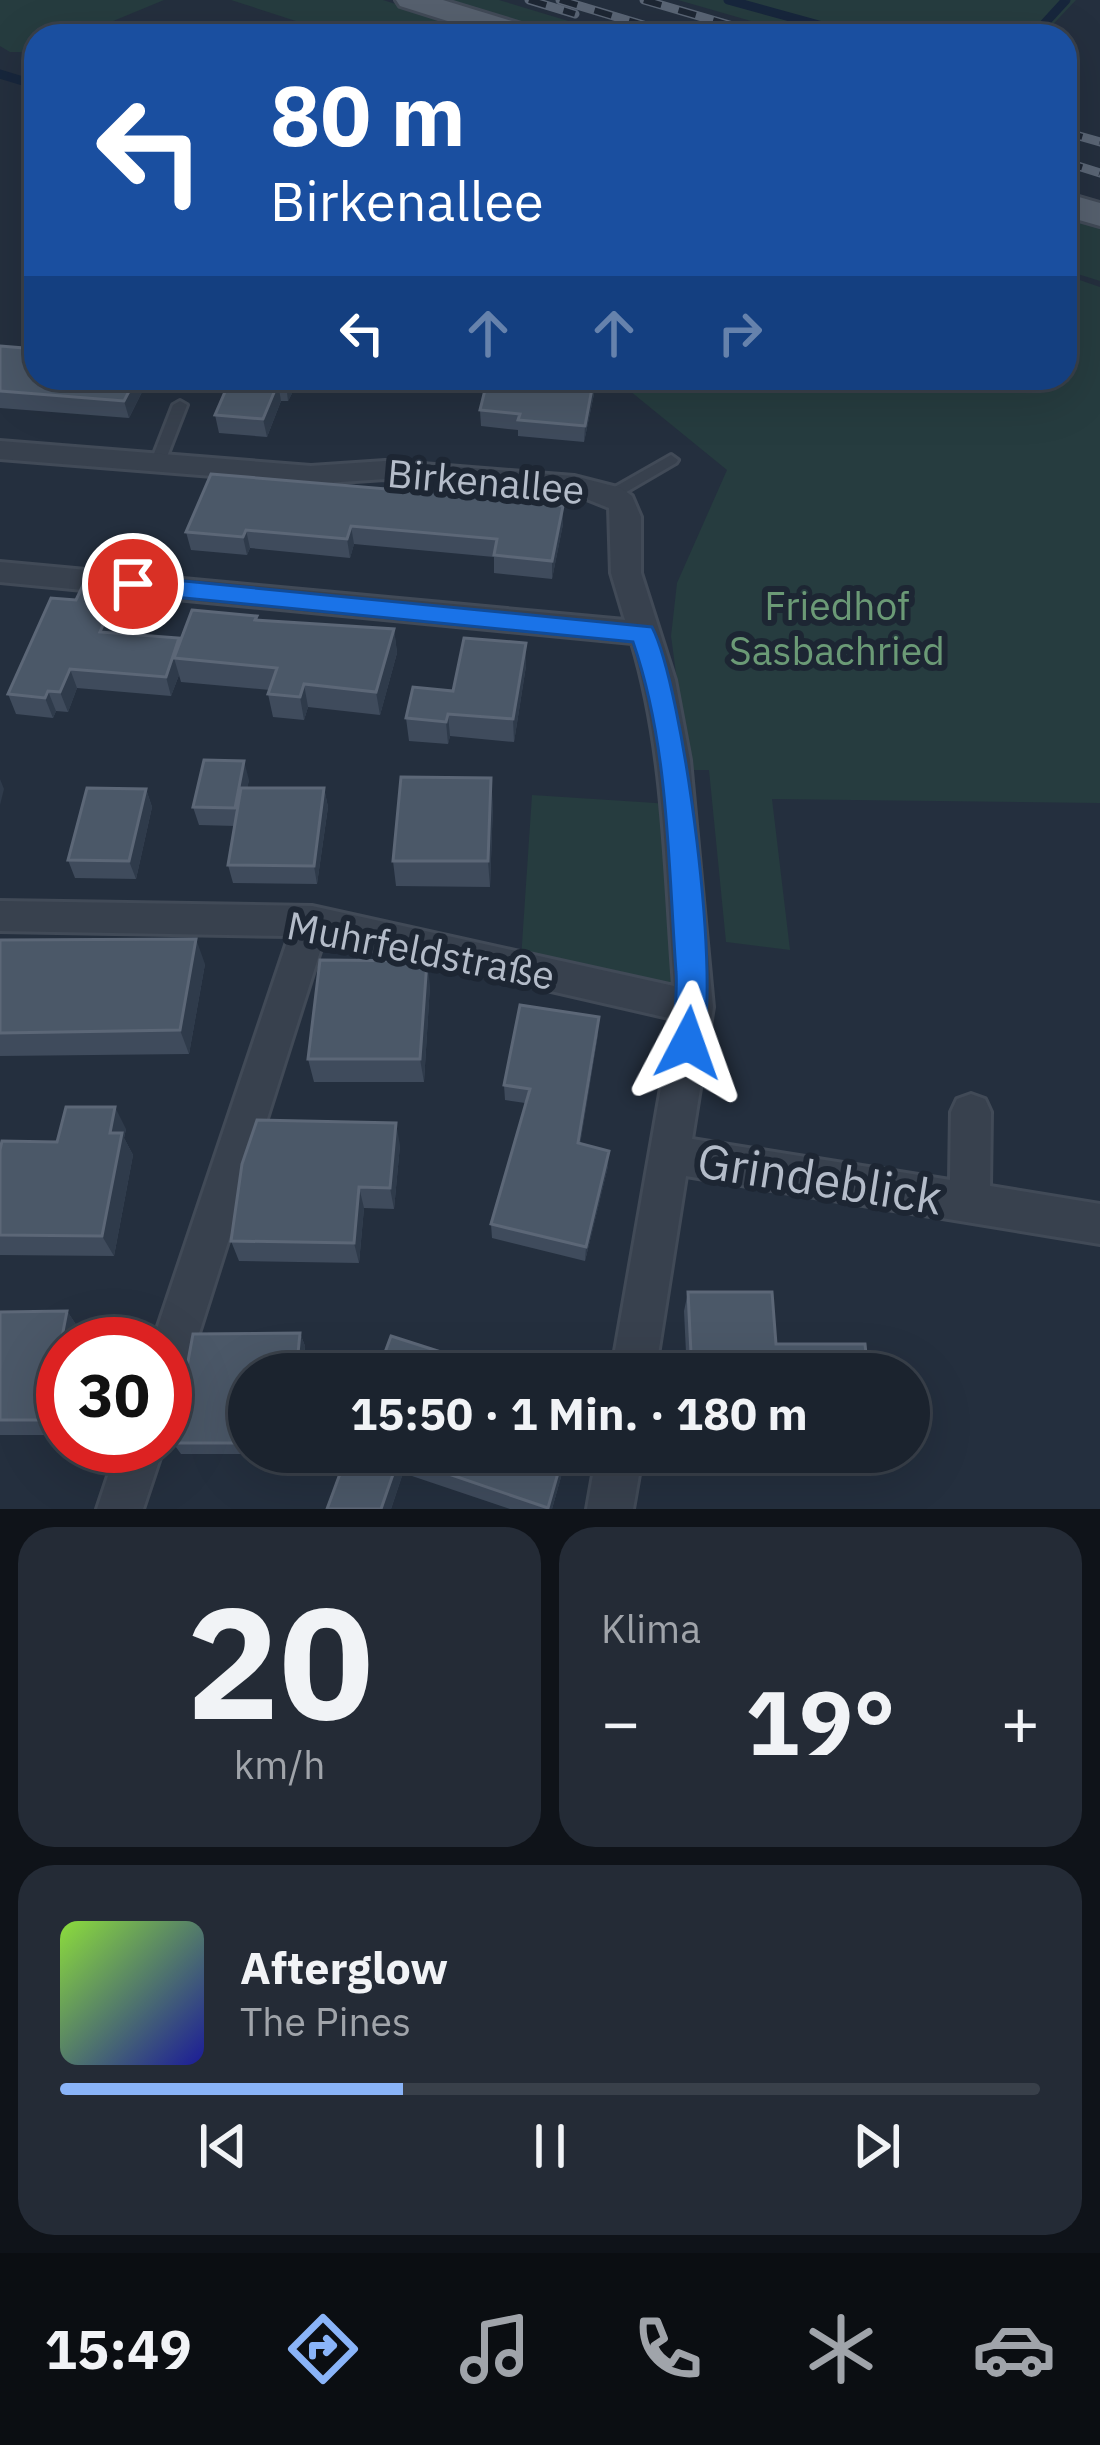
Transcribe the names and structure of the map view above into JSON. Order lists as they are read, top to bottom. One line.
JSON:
{"streets":{"street":["Birkenallee","Muhrfeldstraße","Grindeblick"]},"crossings":[["Birkenallee","Muhrfeldstraße"],["Birkenallee","Grindeblick"]],"parks":["Friedhof Sasbachried"],"page":{"turn":["80 m","Birkenallee"],"limit":"30","trip":"15:50 · 1 Min. · 180 m","tile":[["20","km/h"],"Klima"],"heat":["−","19°","+"],"song":["Afterglow","The Pines"],"tabs":"15:49"}}
